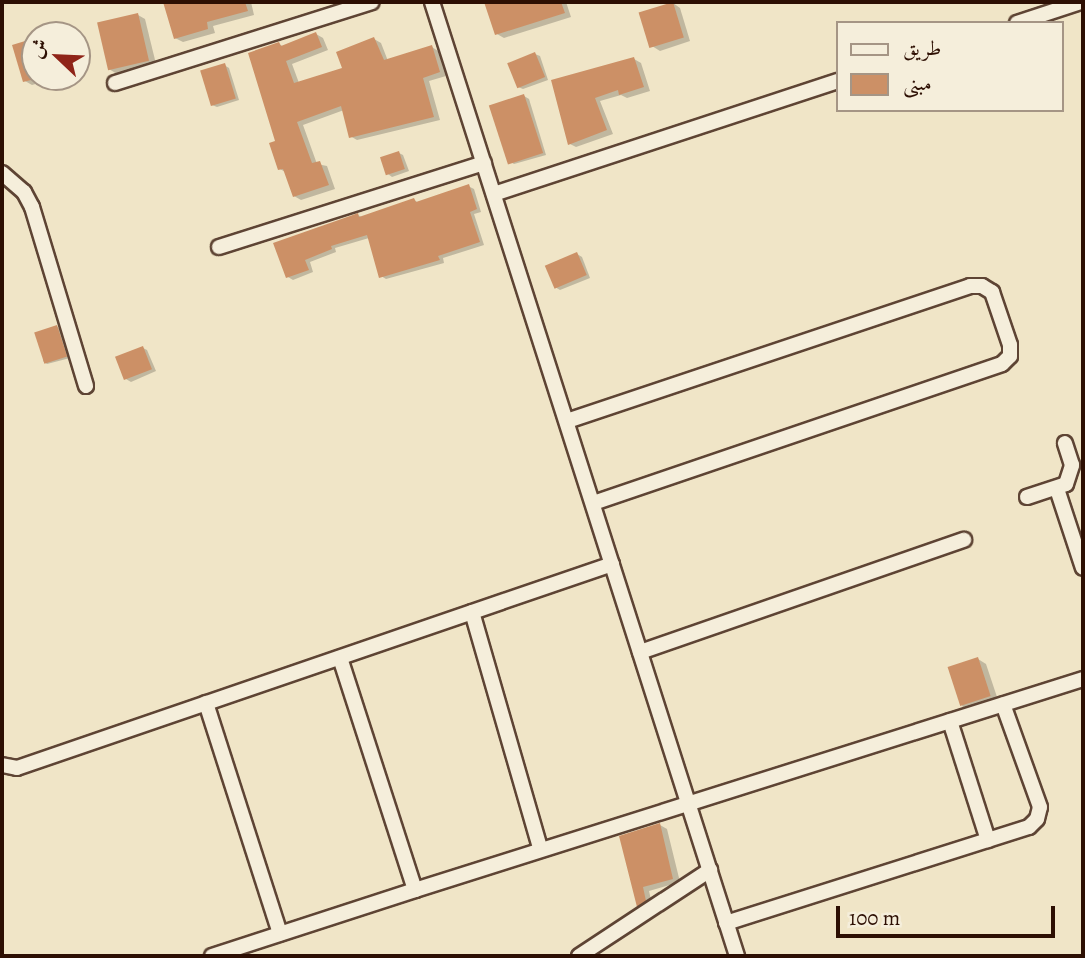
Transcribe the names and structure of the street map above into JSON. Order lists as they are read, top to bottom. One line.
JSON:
{"legend":["طريق","مبنى"],"scale_bar":"100 m","north":"top left"}
